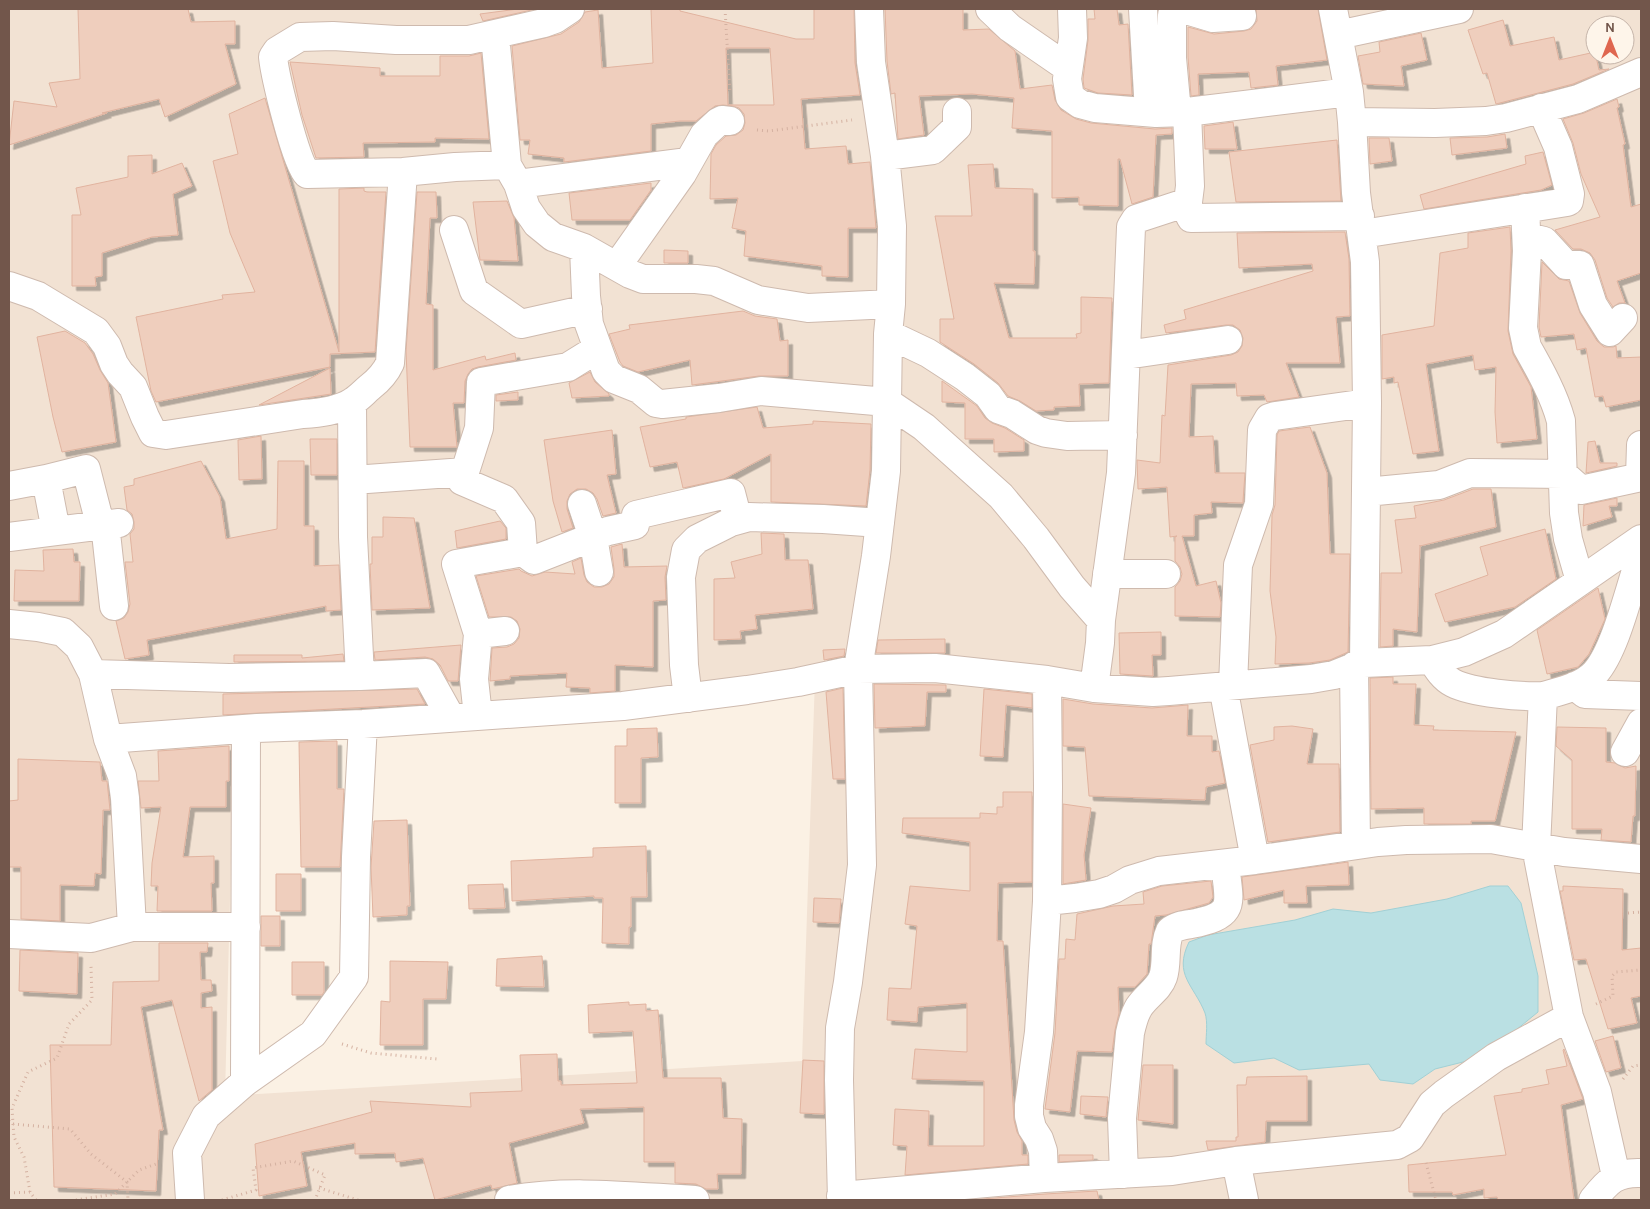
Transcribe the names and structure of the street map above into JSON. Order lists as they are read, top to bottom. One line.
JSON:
{"north":"top"}
